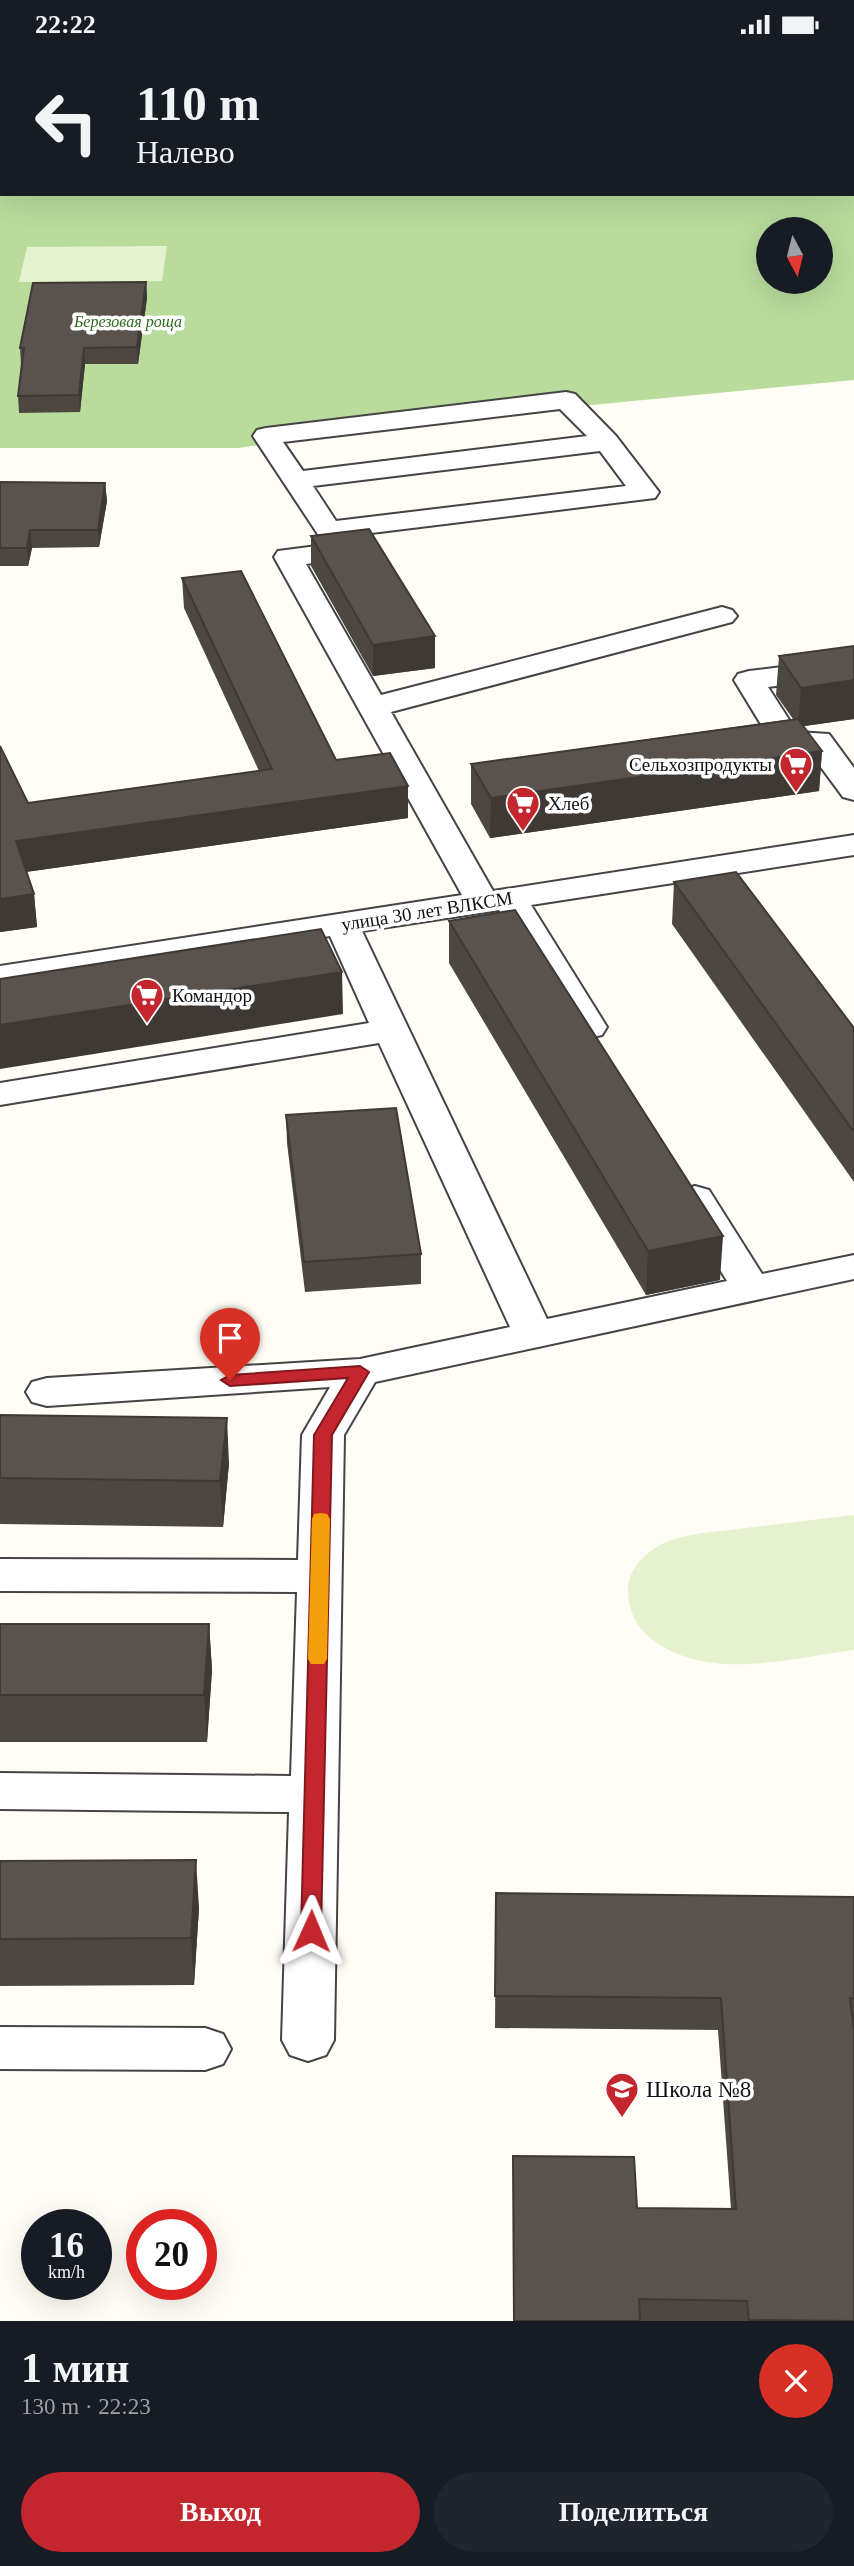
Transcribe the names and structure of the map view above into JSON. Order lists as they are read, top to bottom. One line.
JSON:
{"streets":{"street":["улица 30 лет ВЛКСМ"]},"parks":["Березовая роща"],"places":{"supermarket":["Сельхозпродукты","Хлеб","Командор"],"school or university":["Школа №8"]},"north":"bottom","page":{"status":"22:22","turn":["110 m","Налево"],"speed":"16 km/h","limit":"20","heading":["1 мин","130 m · 22:23"],"buttons":["Выход","Поделиться"]}}
